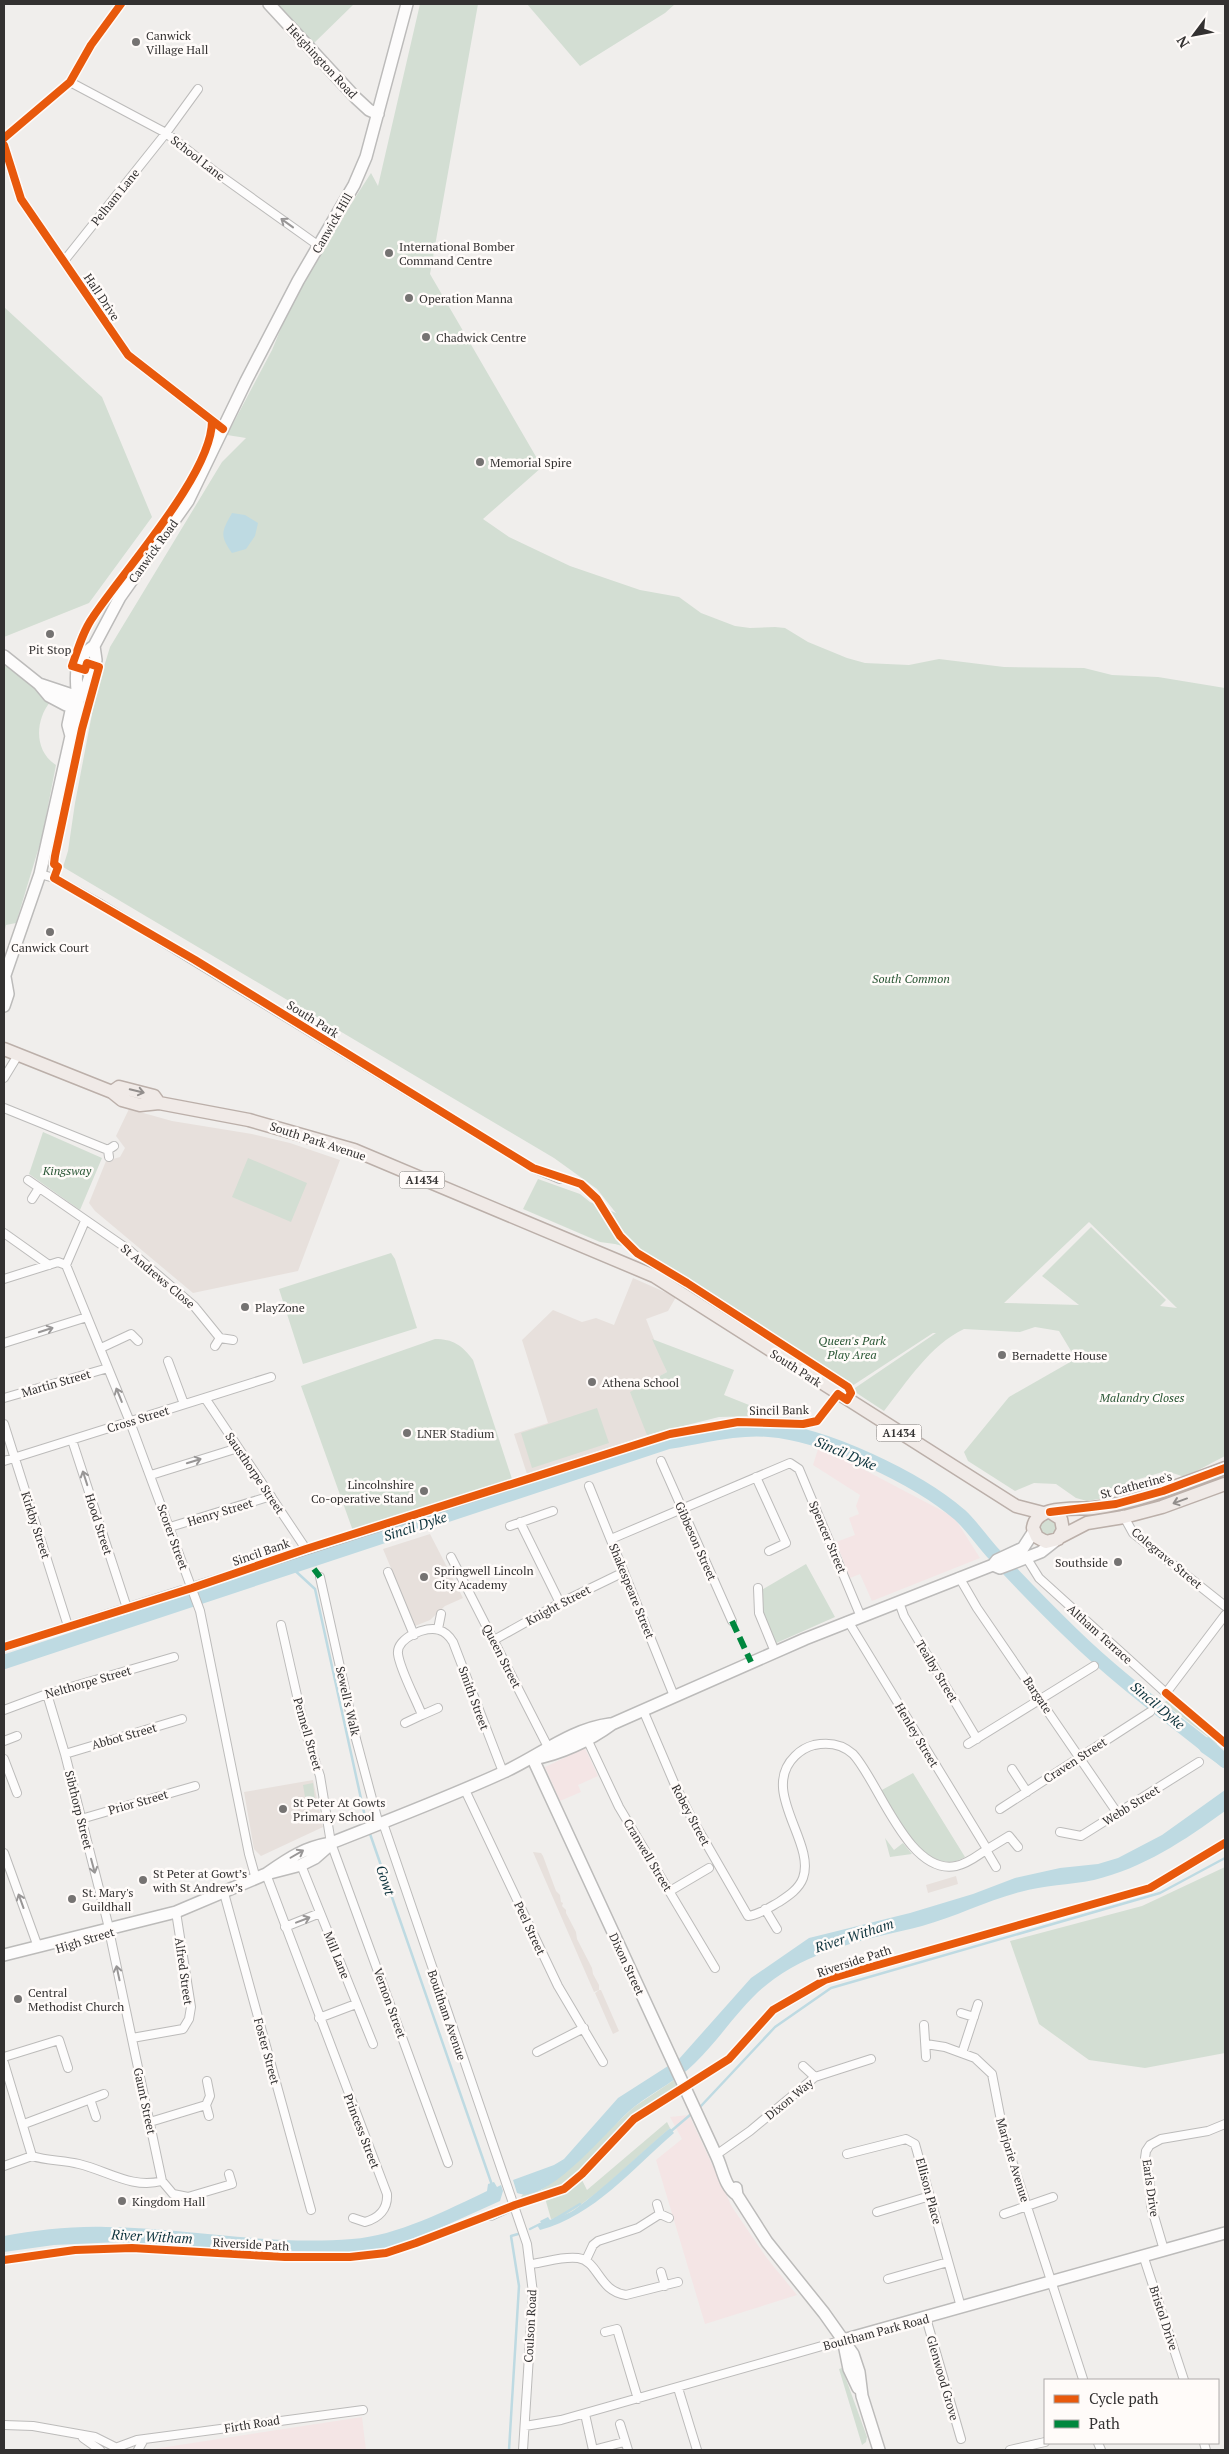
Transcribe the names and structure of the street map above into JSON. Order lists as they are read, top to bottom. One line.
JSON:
{"streets":{"main road":["South Park","South Park Avenue","A1434","St Catherine's"],"street":["Heighington Road","School Lane","Pelham Lane","Canwick Hill","Hall Drive","Canwick Road","St Andrews Close","Martin Street","Sincil Bank","Cross Street","Sausthorpe Street","Henry Street","Hood Street","Kirkby Street","Scorer Street","Spencer Street","Gibbeson Street","Colegrave Street","Shakespeare Street","Knight Street","Altham Terrace","Queen Street","Tealby Street","Nelthorpe Street","Bargate","Smith Street","Sewell's Walk","Pennell Street","Henley Street","Abbot Street","Craven Street","Prior Street","Webb Street","Sibthorp Street","Robey Street","Cranwell Street","Peel Street","High Street","Mill Lane","Dixon Street","Alfred Street","Vernon Street","Boultham Avenue","Foster Street","Dixon Way","Gaunt Street","Princess Street","Marjorie Avenue","Earls Drive","Ellison Place","Bristol Drive","Coulson Road","Boultham Park Road","Glenwood Grove","Firth Road"],"cycle path":["Riverside Path"]},"crossings":[["Heighington Road","Canwick Hill"],["School Lane","Pelham Lane"],["School Lane","Canwick Hill"],["Pelham Lane","Hall Drive"],["Canwick Hill","Hall Drive"],["Canwick Hill","Canwick Road"],["Hall Drive","Canwick Road"],["South Park","South Park Avenue"],["South Park","A1434"],["South Park","Sincil Bank"],["South Park","St Catherine's"],["A1434","St Catherine's"],["Martin Street","Scorer Street"],["Sincil Bank","Sausthorpe Street"],["Sincil Bank","Hood Street"],["Sincil Bank","Kirkby Street"],["Sincil Bank","Scorer Street"],["Cross Street","Sausthorpe Street"],["Cross Street","Hood Street"],["Cross Street","Kirkby Street"],["Cross Street","Scorer Street"],["Sausthorpe Street","Henry Street"],["St Catherine's","Colegrave Street"],["Henry Street","Scorer Street"],["Scorer Street","High Street"],["Scorer Street","Princess Street"],["Shakespeare Street","Knight Street"],["Knight Street","Queen Street"],["Nelthorpe Street","Sibthorp Street"],["Bargate","Craven Street"],["Bargate","Webb Street"],["Sewell's Walk","Boultham Avenue"],["Pennell Street","Vernon Street"],["Abbot Street","Sibthorp Street"],["Prior Street","Sibthorp Street"],["Sibthorp Street","High Street"],["Sibthorp Street","Gaunt Street"],["High Street","Alfred Street"],["High Street","Foster Street"],["High Street","Gaunt Street"],["High Street","Princess Street"],["Dixon Street","Dixon Way"],["Dixon Street","Boultham Park Road"],["Boultham Avenue","Coulson Road"],["Marjorie Avenue","Boultham Park Road"],["Earls Drive","Boultham Park Road"],["Ellison Place","Boultham Park Road"],["Bristol Drive","Boultham Park Road"],["Coulson Road","Boultham Park Road"],["Boultham Park Road","Glenwood Grove"]],"one_way":["School Lane","Hood Street","Sibthorp Street","Gaunt Street"],"water":["Sincil Dyke","Gowt","River Witham"],"parks":["South Common","Kingsway","Queen's Park Play Area","Malandry Closes"],"places":["Canwick Village Hall","International Bomber Command Centre","Operation Manna","Chadwick Centre","Memorial Spire","Pit Stop","Canwick Court","PlayZone","Bernadette House","Athena School","LNER Stadium","Lincolnshire Co-operative Stand","Southside","Springwell Lincoln City Academy","St Peter At Gowts Primary School","St Peter at Gowt’s with St Andrew’s","St. Mary's Guildhall","Central Methodist Church","Kingdom Hall"],"legend":["Cycle path","Path"],"north":"bottom left"}
